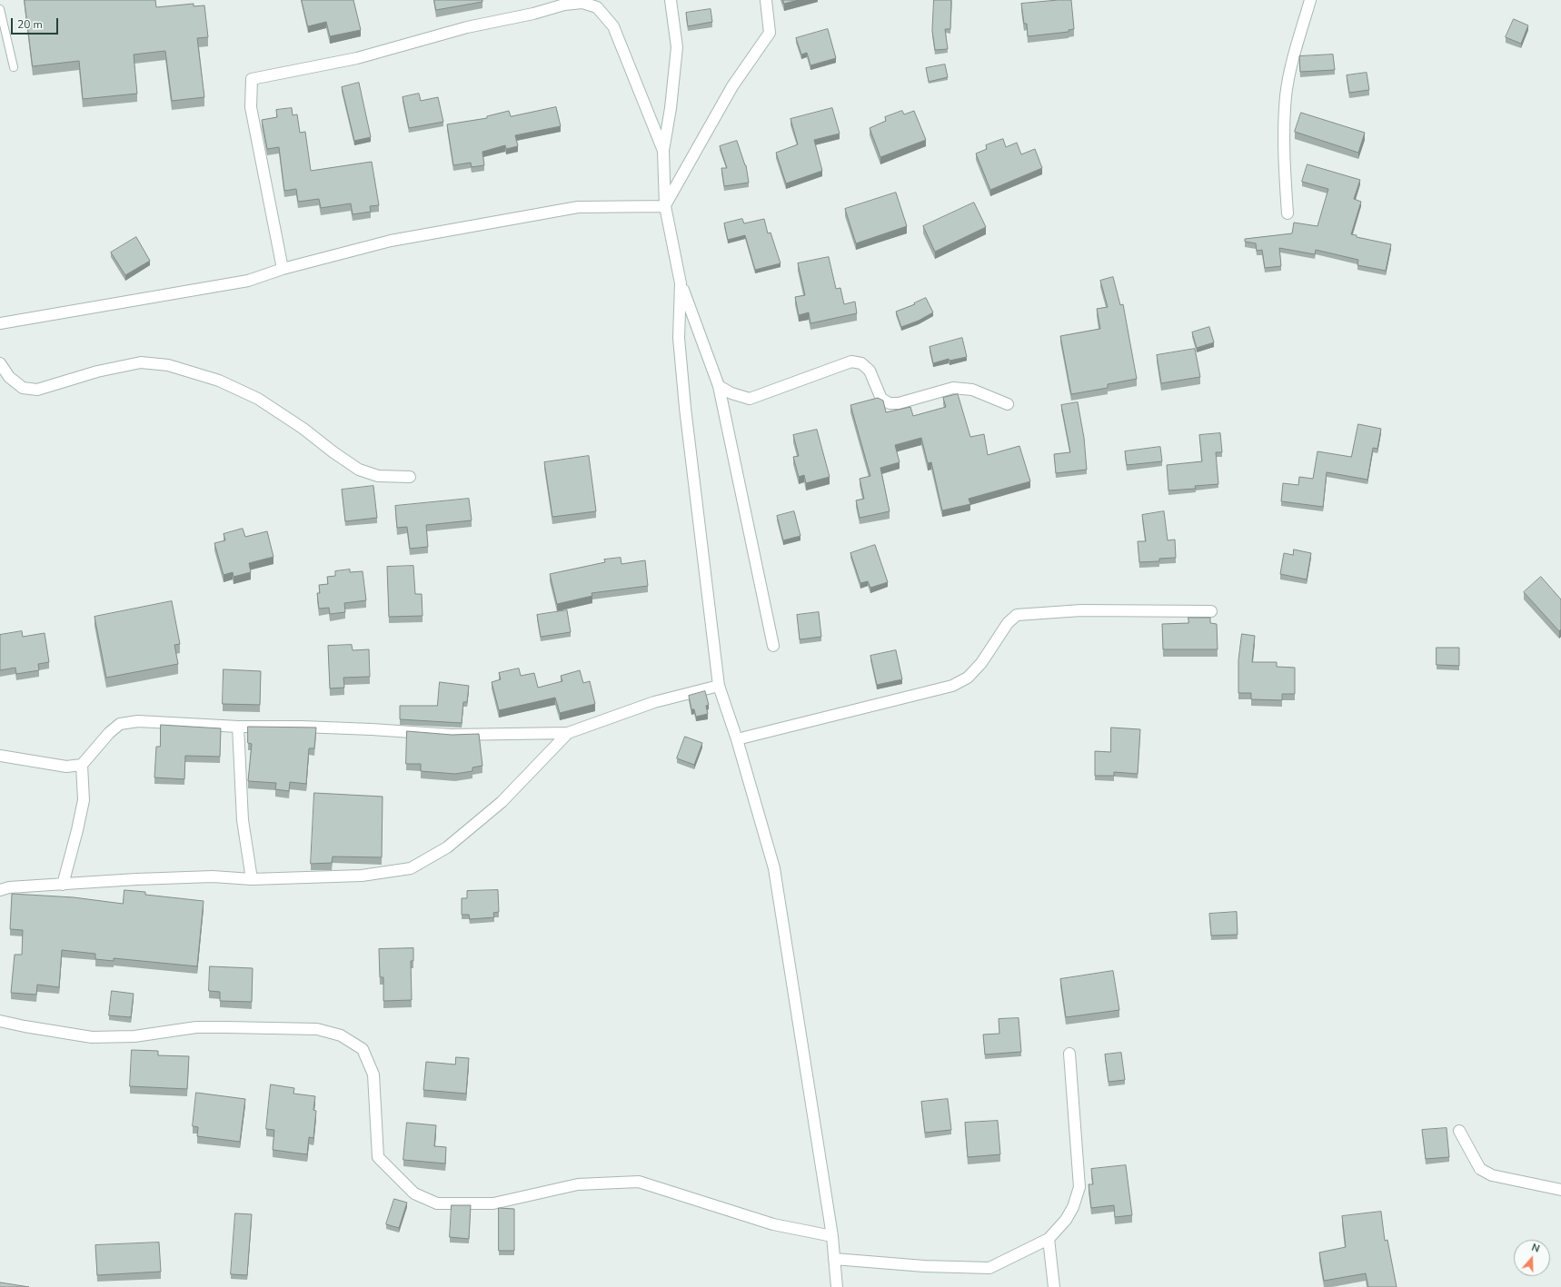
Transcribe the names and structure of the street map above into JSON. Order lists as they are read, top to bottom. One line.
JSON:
{"scale_bar":"20 m","north":"top"}
